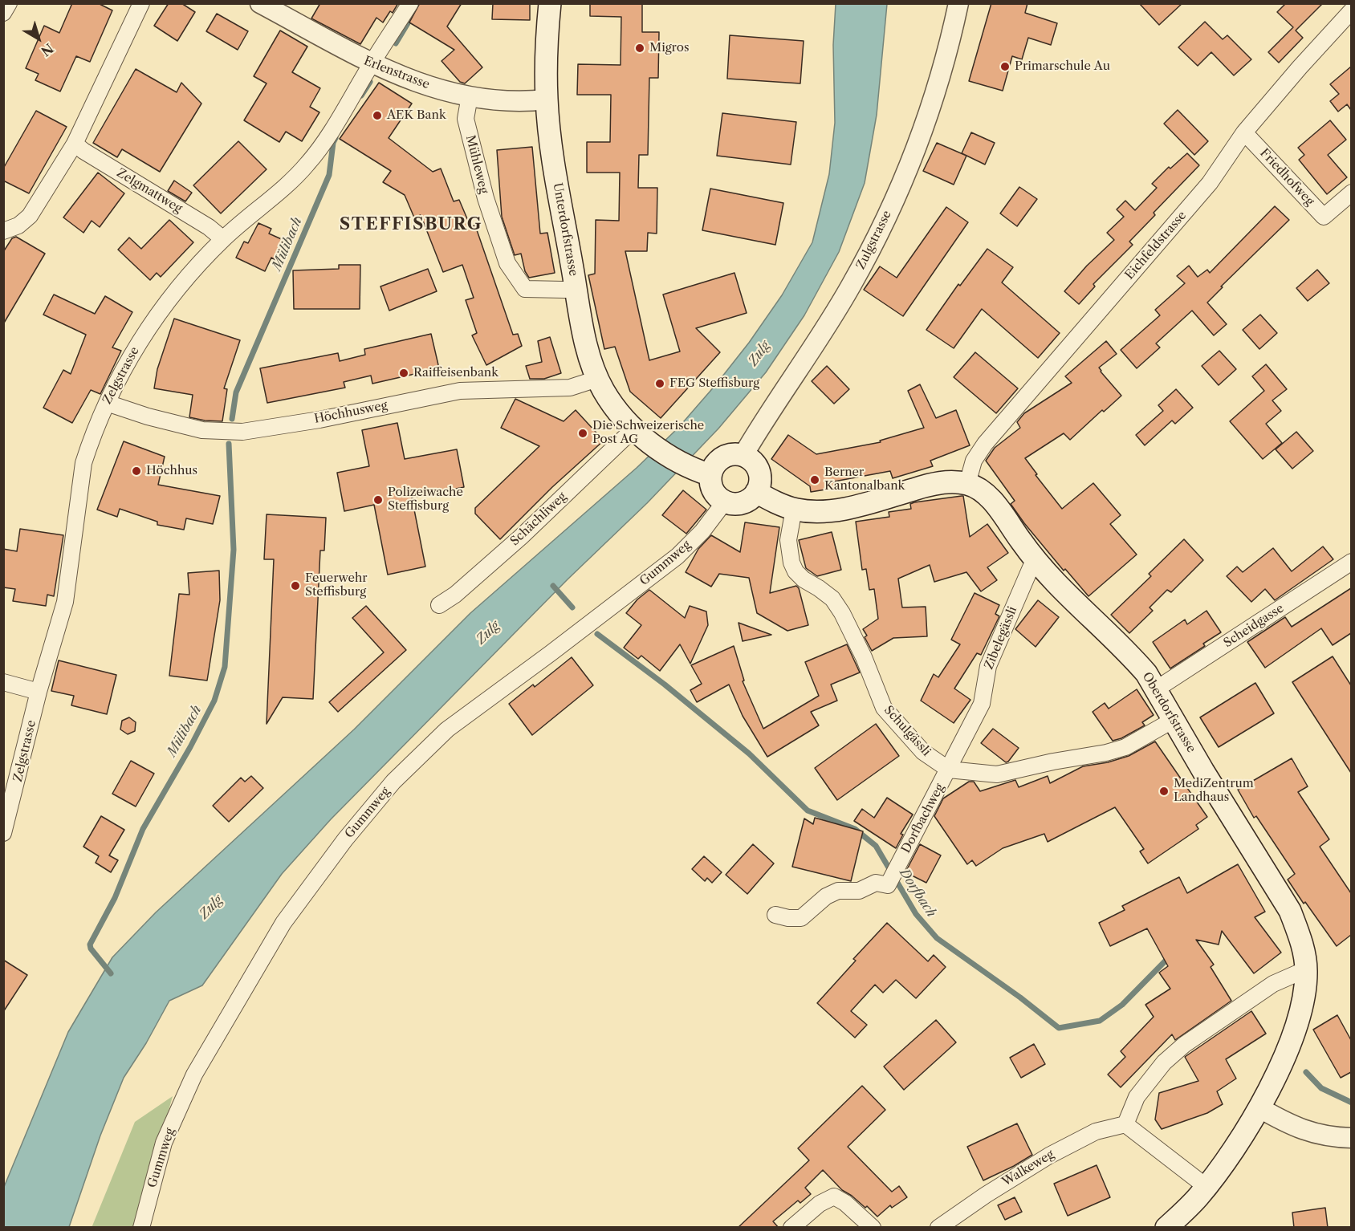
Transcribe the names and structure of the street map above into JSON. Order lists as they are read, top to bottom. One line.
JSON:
{"streets":{"main road":["Unterdorfstrasse","Oberdorfstrasse"],"street":["Erlenstrasse","Mühleweg","Friedhofweg","Zelgmattweg","Zulgstrasse","Eichfeldstrasse","Zelgstrasse","Höchhusweg","Schächliweg","Gummweg","Scheidgasse","Zibelegässli","Schulgässli","Dorfbachweg","Walkeweg"]},"crossings":[["Erlenstrasse","Mühleweg"],["Erlenstrasse","Unterdorfstrasse"],["Erlenstrasse","Zelgstrasse"],["Mühleweg","Unterdorfstrasse"],["Friedhofweg","Eichfeldstrasse"],["Zelgmattweg","Zelgstrasse"],["Unterdorfstrasse","Zulgstrasse"],["Unterdorfstrasse","Höchhusweg"],["Unterdorfstrasse","Schächliweg"],["Unterdorfstrasse","Gummweg"],["Unterdorfstrasse","Oberdorfstrasse"],["Zulgstrasse","Gummweg"],["Zulgstrasse","Oberdorfstrasse"],["Eichfeldstrasse","Oberdorfstrasse"],["Zelgstrasse","Höchhusweg"],["Gummweg","Oberdorfstrasse"],["Scheidgasse","Oberdorfstrasse"],["Zibelegässli","Oberdorfstrasse"],["Zibelegässli","Schulgässli"],["Zibelegässli","Dorfbachweg"],["Oberdorfstrasse","Schulgässli"],["Schulgässli","Dorfbachweg"]],"districts":["STEFFISBURG"],"water":["Mülibach","Zulg","Dorfbach"],"places":["Migros","Primarschule Au","AEK Bank","Raiffeisenbank","FEG Steffisburg","Die Schweizerische Post AG","Höchhus","Berner Kantonalbank","Polizeiwache Steffisburg","Feuerwehr Steffisburg","MediZentrum Landhaus"],"north":"bottom right"}
